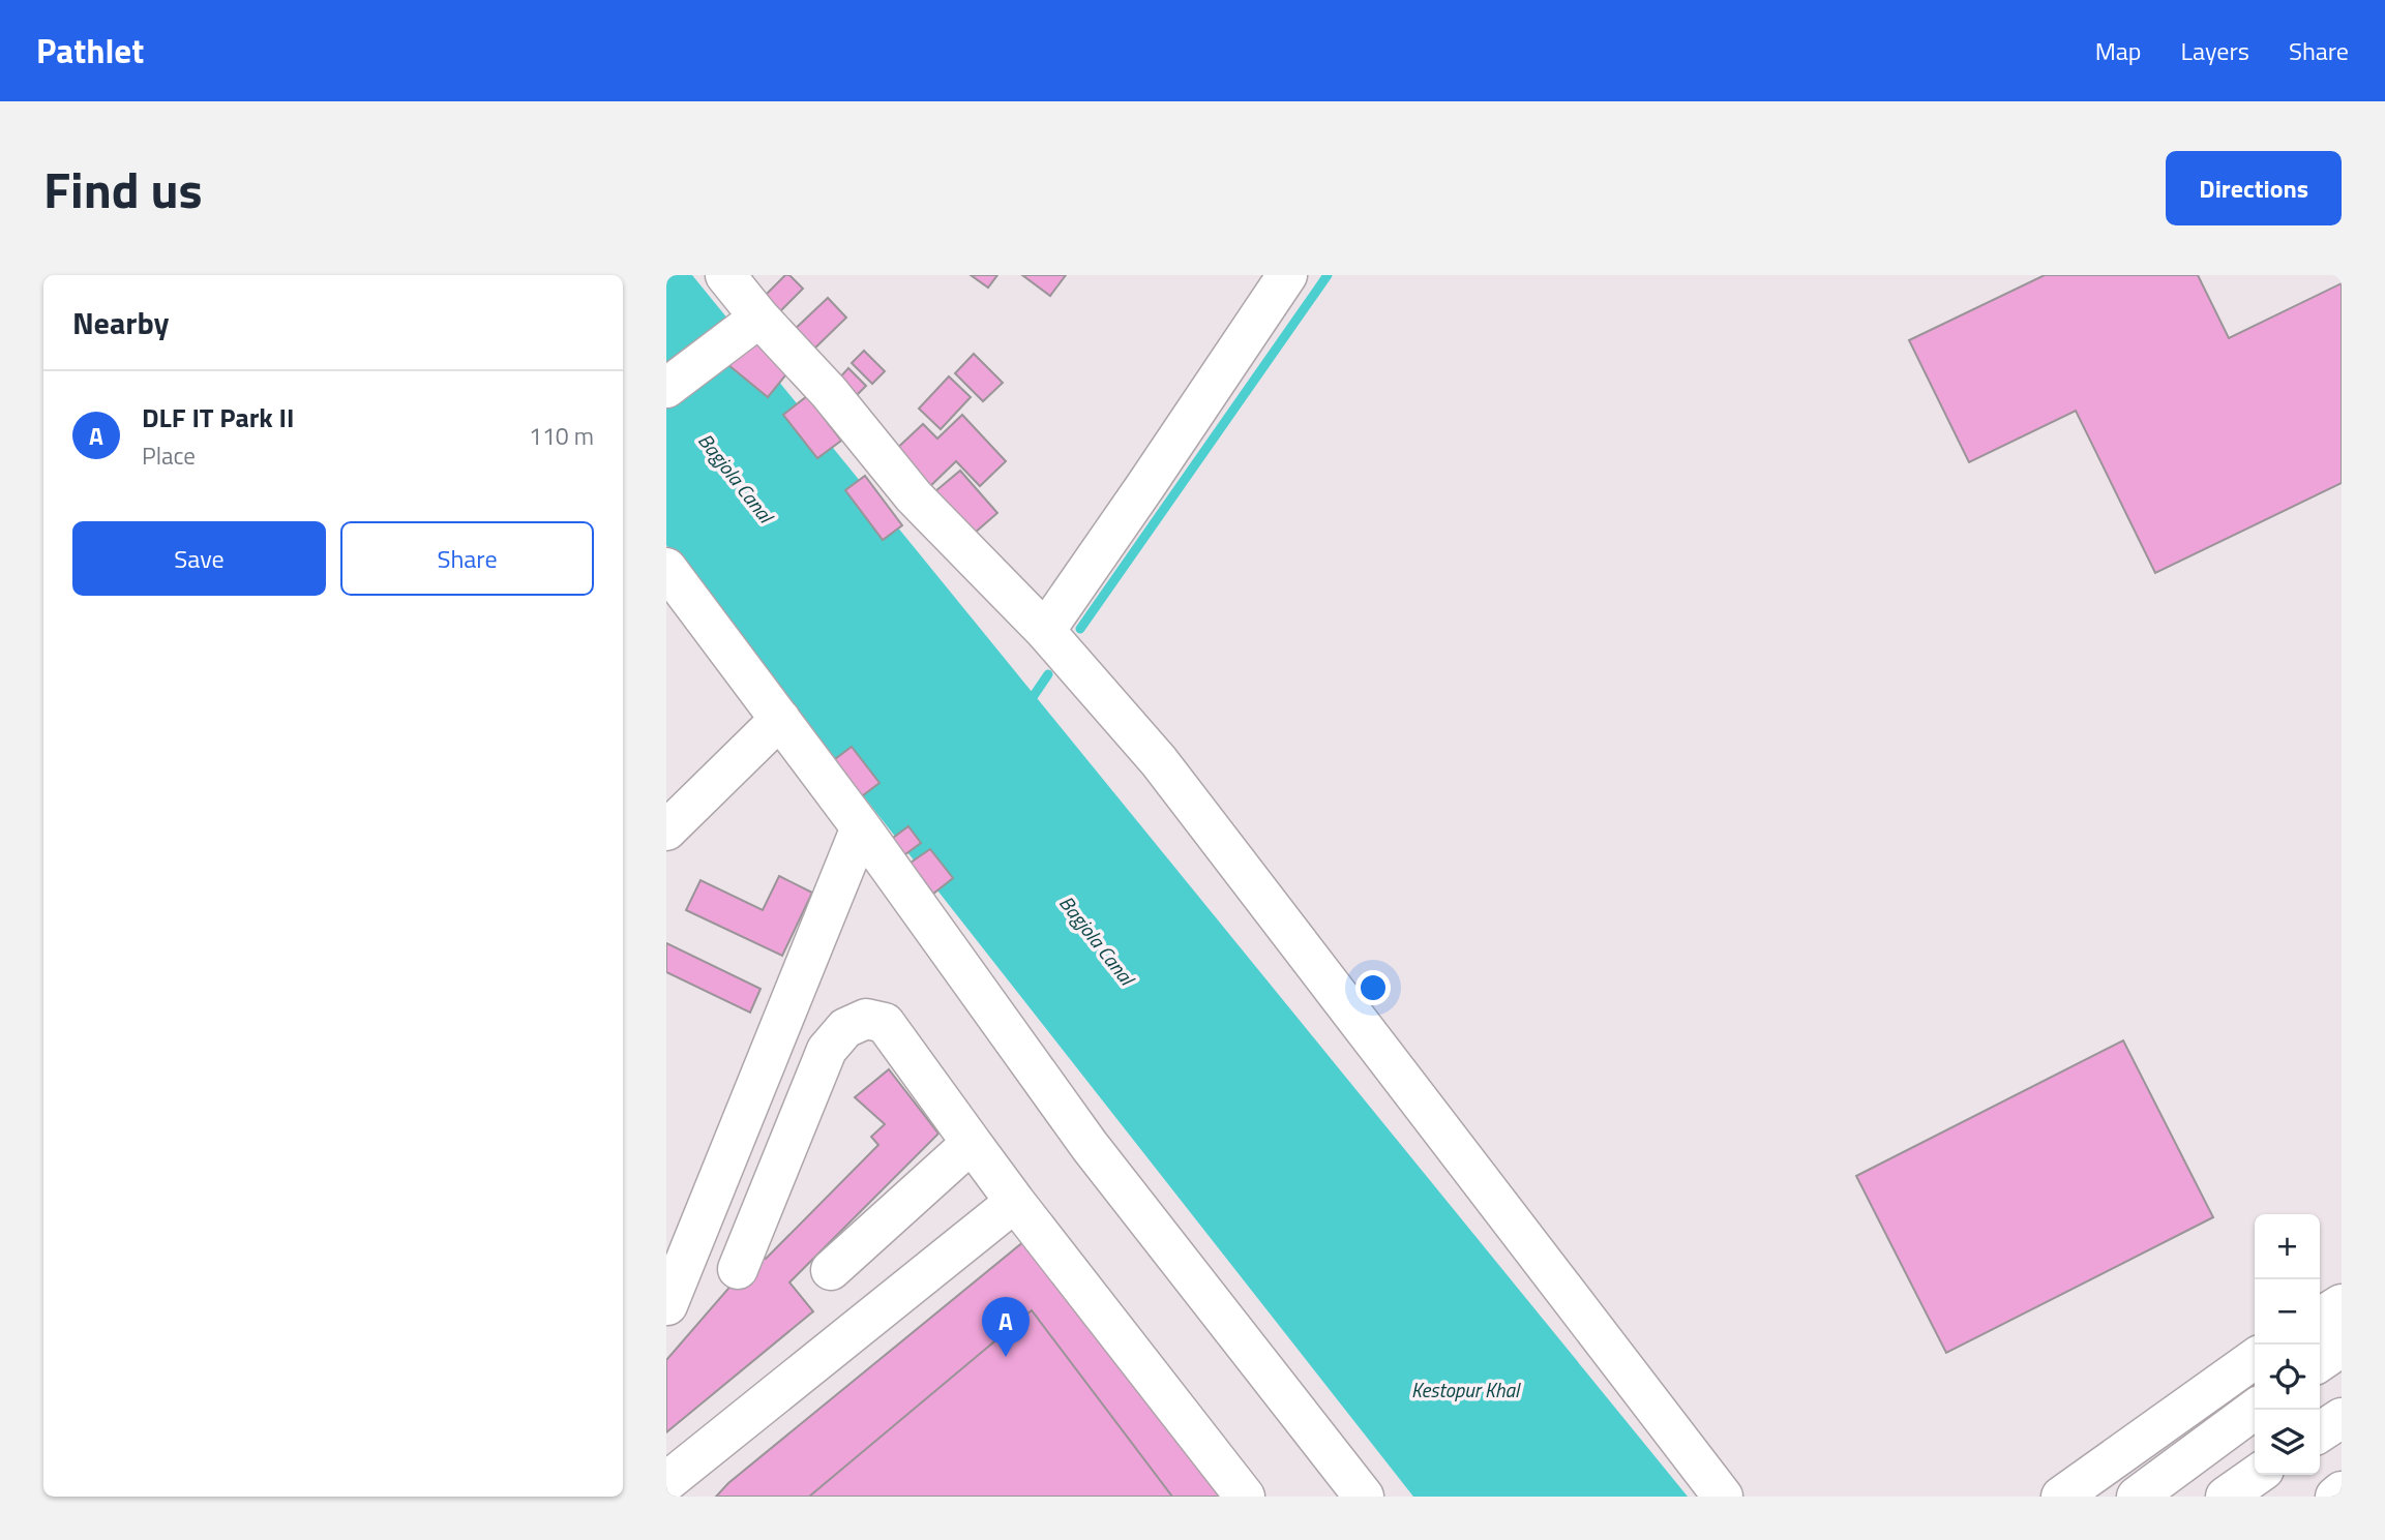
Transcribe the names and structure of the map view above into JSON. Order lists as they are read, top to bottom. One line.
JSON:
{"water":["Bagjola Canal","Kestopur Khal"],"page":{"header":"Pathlet","nav":["Map","Layers","Share"],"title":"Find us","buttons":["Directions",["Save","Share"]],"heading":"Nearby","list":[{"mark":"A","name":"DLF IT Park II","note":"Place","value":"110 m"}],"map_buttons":["+","−"],"pins":"A"}}
